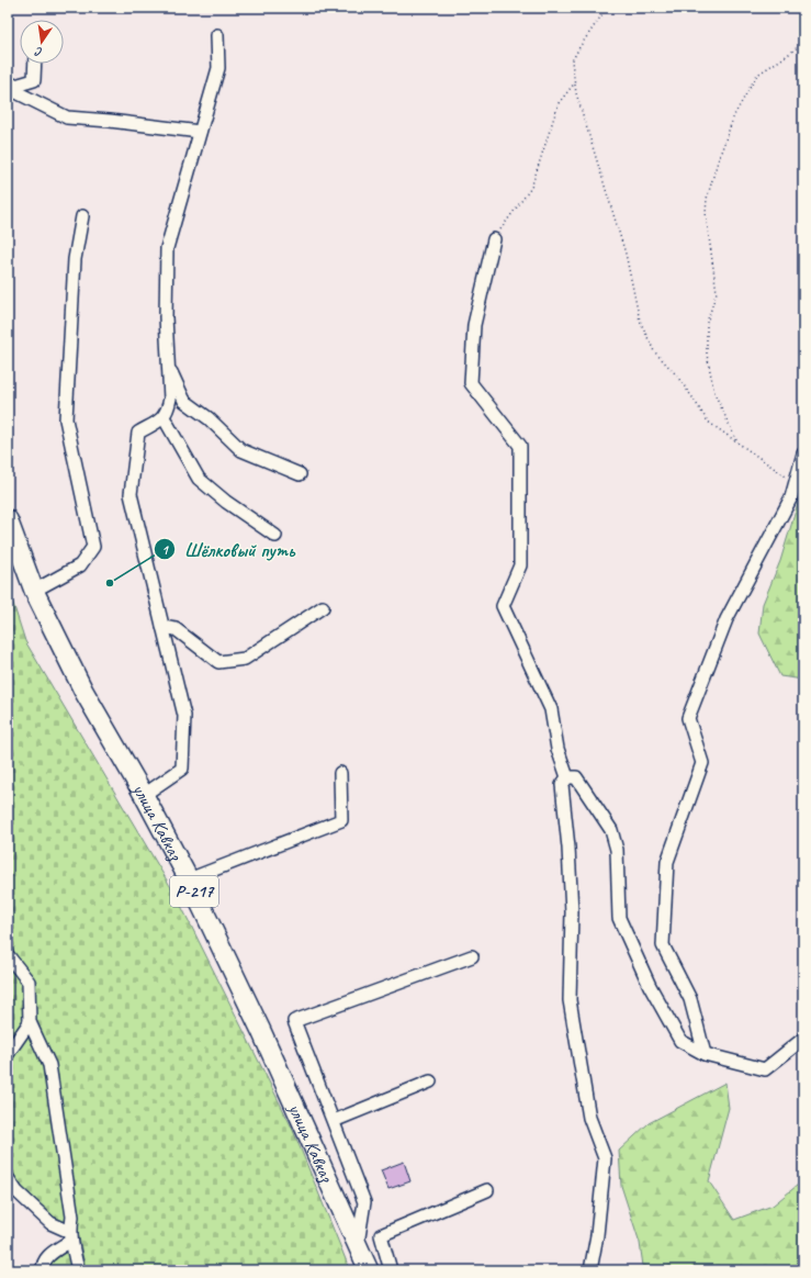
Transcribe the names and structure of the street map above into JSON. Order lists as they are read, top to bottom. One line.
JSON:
{"streets":{"highway":["улица Кавказ","Р-217"]},"places":["Шёлковый путь"],"north":"bottom"}
